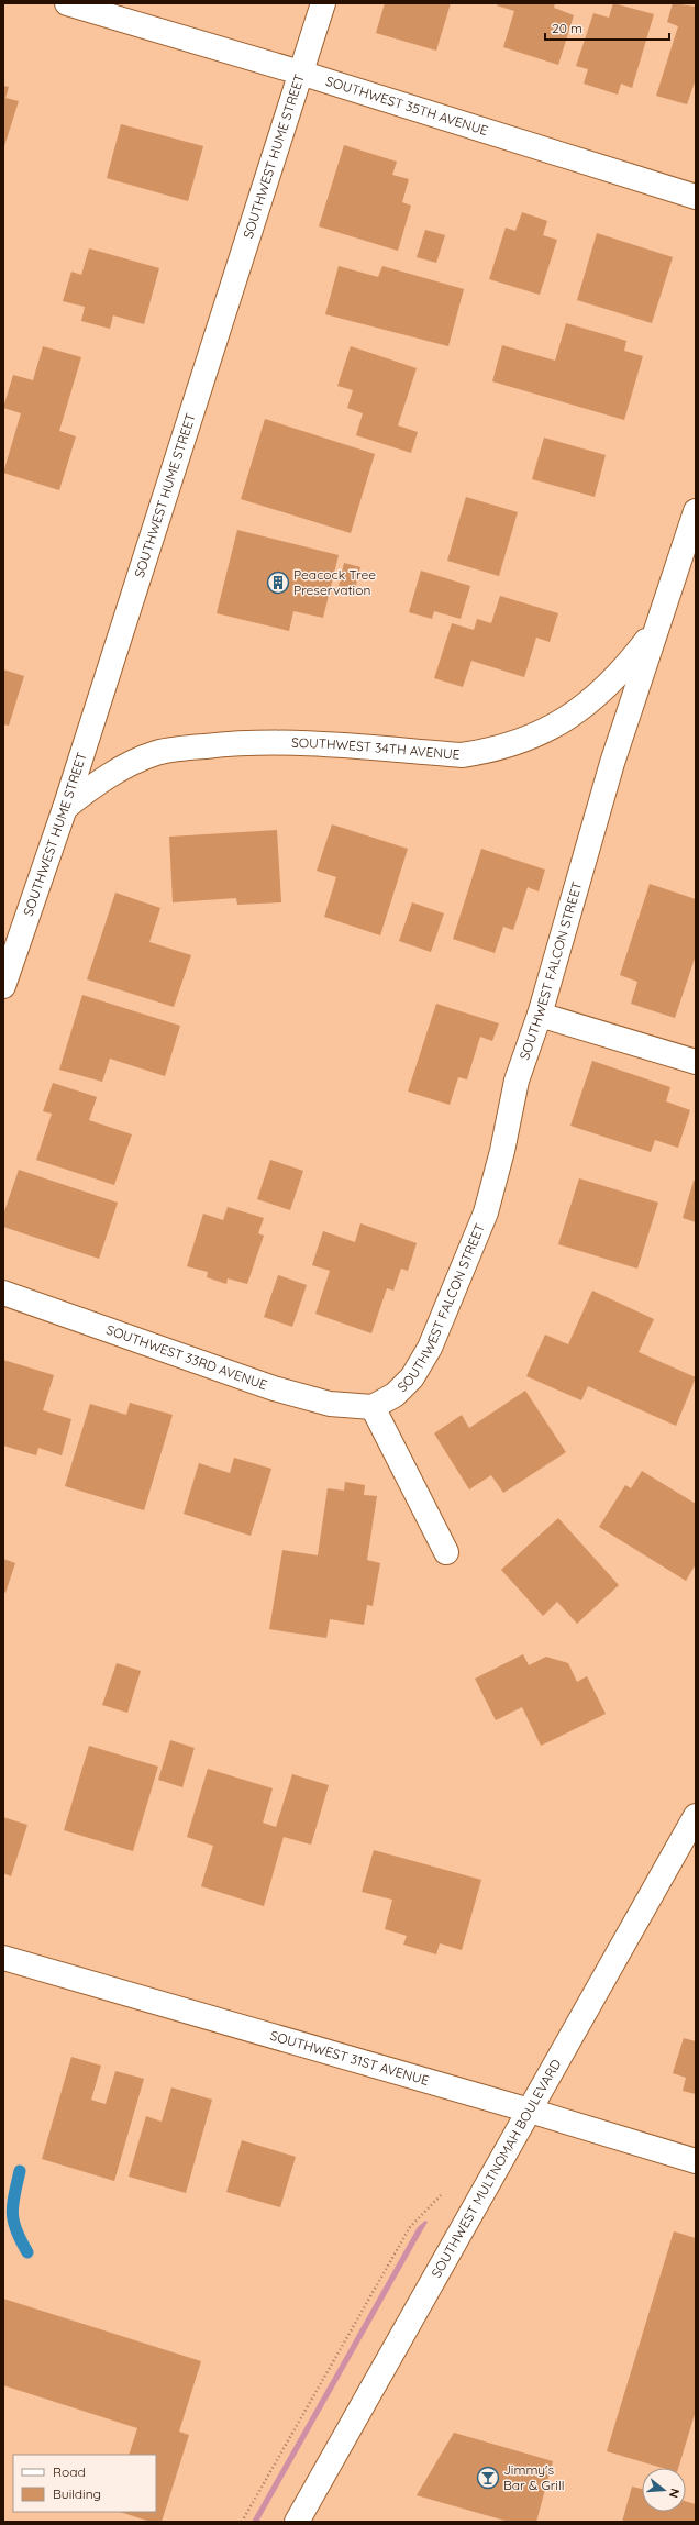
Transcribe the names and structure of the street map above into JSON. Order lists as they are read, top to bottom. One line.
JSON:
{"streets":{"street":["SOUTHWEST 35TH AVENUE","SOUTHWEST HUME STREET","SOUTHWEST 34TH AVENUE","SOUTHWEST FALCON STREET","SOUTHWEST 33RD AVENUE","SOUTHWEST 31ST AVENUE","SOUTHWEST MULTNOMAH BOULEVARD"]},"crossings":[["SOUTHWEST 35TH AVENUE","SOUTHWEST HUME STREET"],["SOUTHWEST HUME STREET","SOUTHWEST 34TH AVENUE"],["SOUTHWEST 34TH AVENUE","SOUTHWEST FALCON STREET"],["SOUTHWEST FALCON STREET","SOUTHWEST 33RD AVENUE"],["SOUTHWEST 31ST AVENUE","SOUTHWEST MULTNOMAH BOULEVARD"]],"places":{"building":["Peacock Tree Preservation"],"bar":["Jimmy's Bar & Grill"]},"legend":["Road","Building"],"scale_bar":"20 m","north":"right"}
